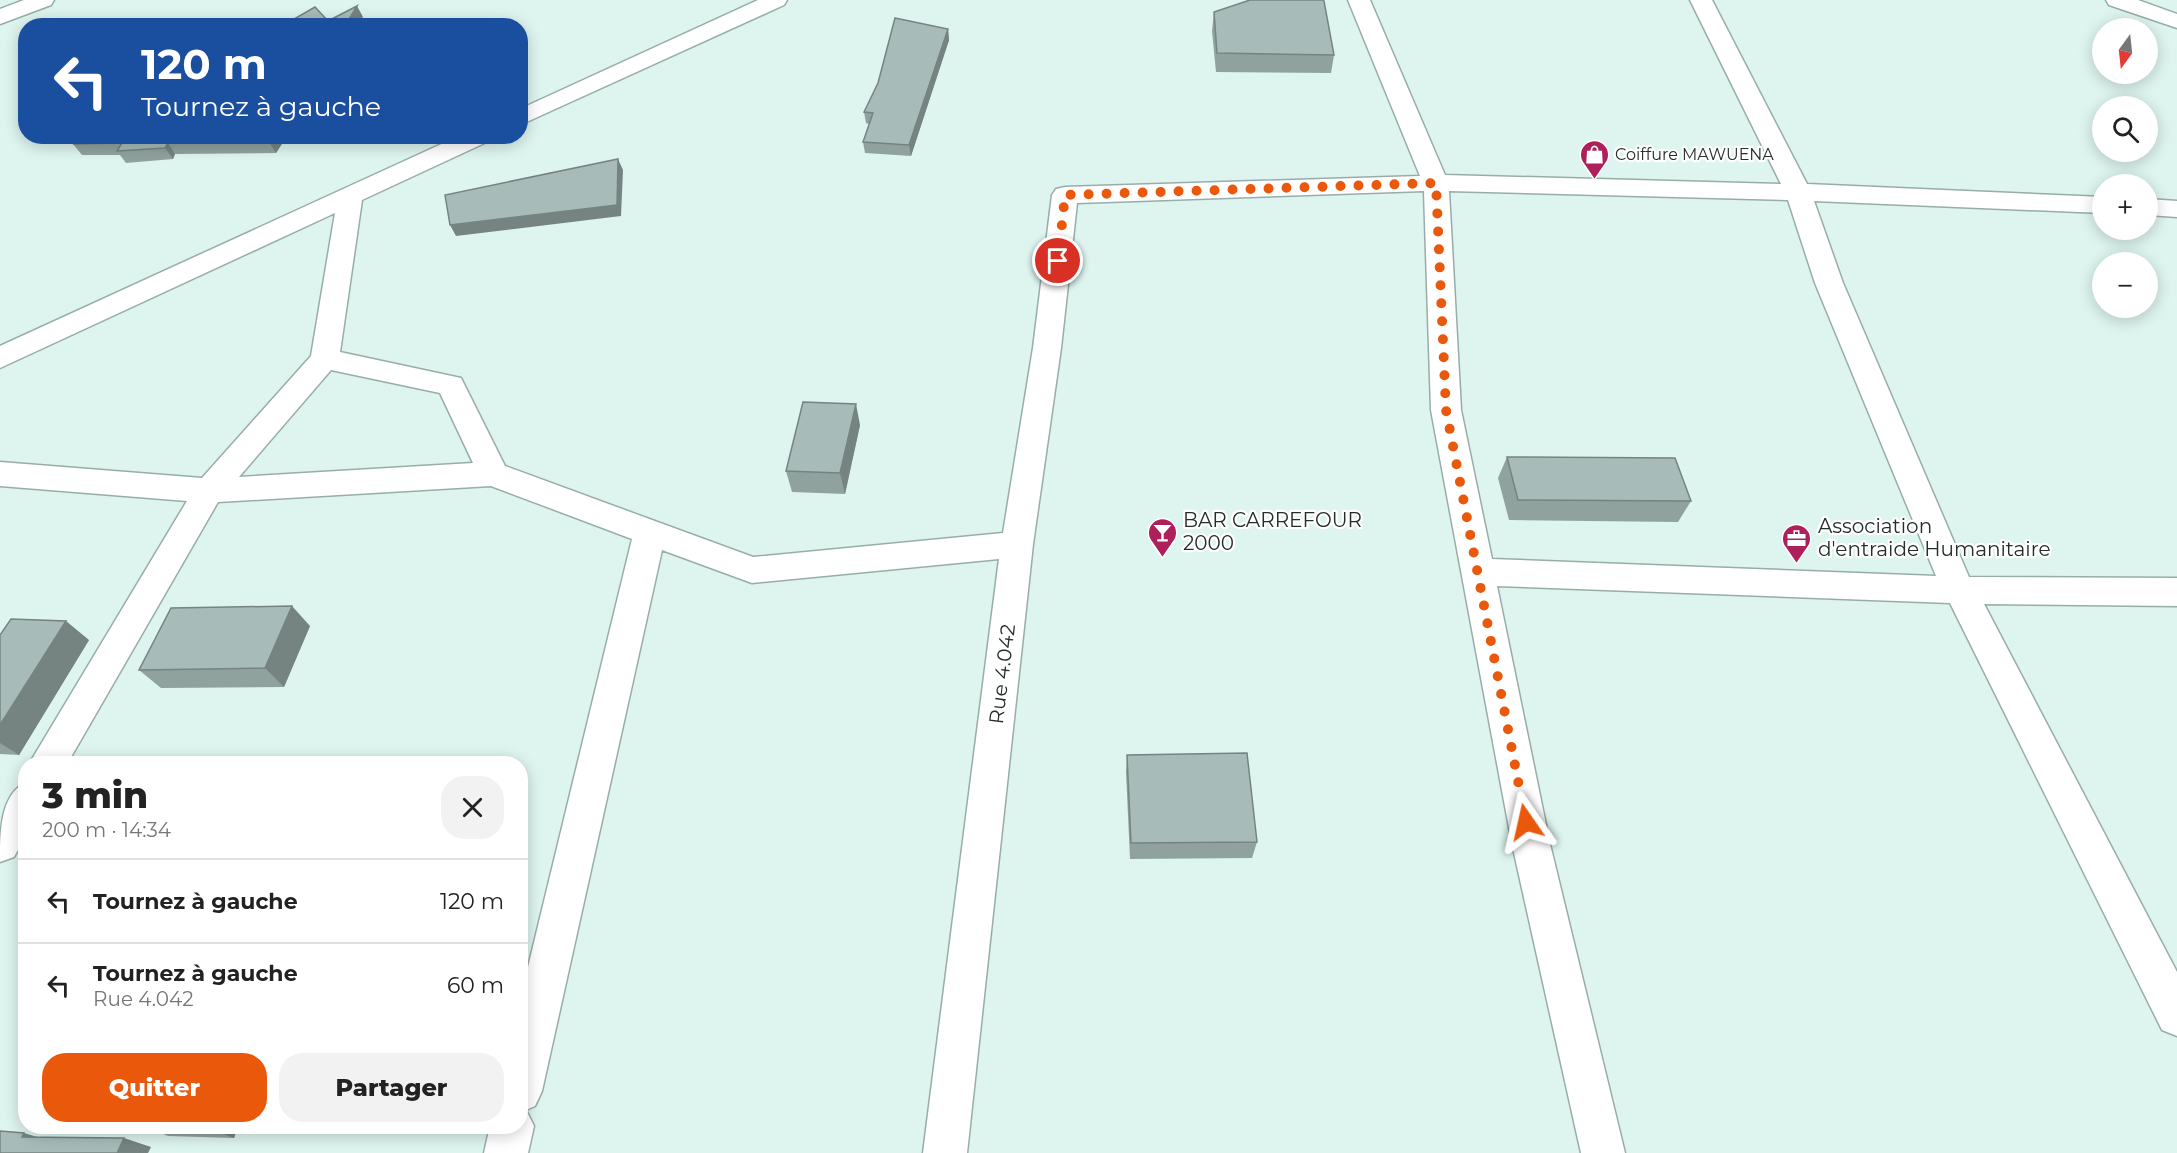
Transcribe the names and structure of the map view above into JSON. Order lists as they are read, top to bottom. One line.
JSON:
{"streets":{"street":["Rue 4.042"]},"places":{"shop":["Coiffure MAWUENA"],"bar":["BAR CARREFOUR 2000"],"office":["Association d'entraide Humanitaire"]},"north":"bottom","page":{"map_buttons":["+","−"],"turn":["120 m","Tournez à gauche"],"heading":["3 min","200 m · 14:34"],"list":[{"name":"Tournez à gauche","value":"120 m"},{"name":"Tournez à gauche","note":"Rue 4.042","value":"60 m"}],"buttons":["Quitter","Partager"]}}
